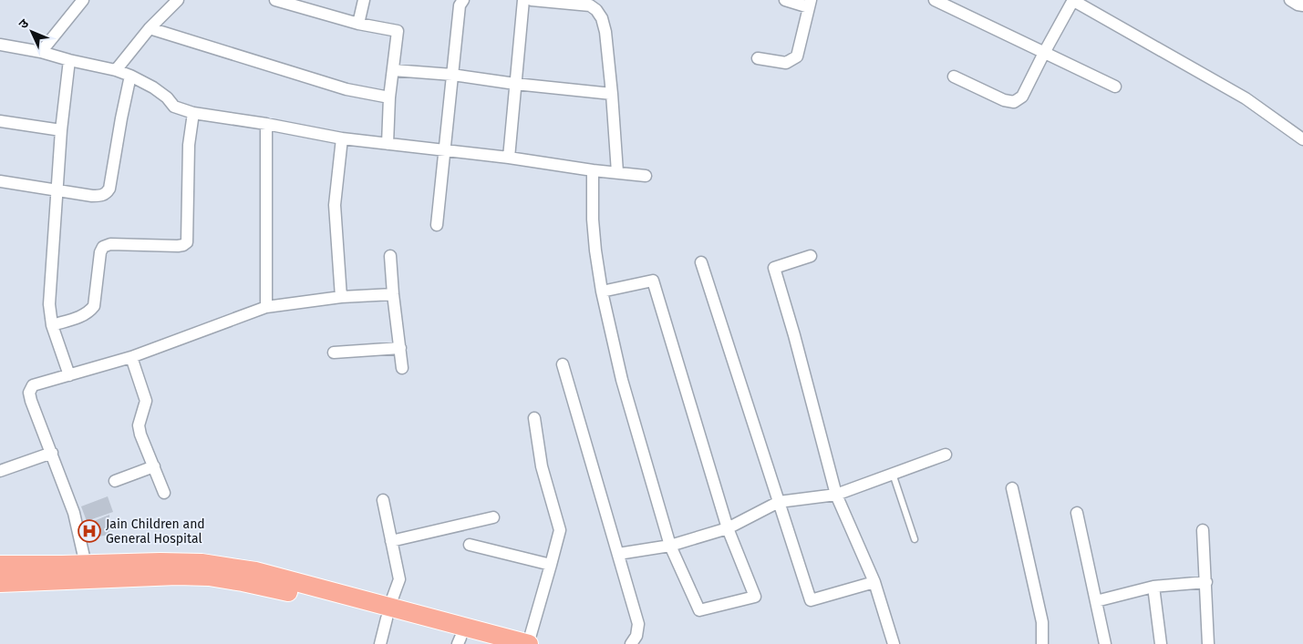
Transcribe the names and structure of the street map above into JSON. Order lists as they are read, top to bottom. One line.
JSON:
{"places":{"hospital":["Jain Children and General Hospital"]},"north":"top left"}
